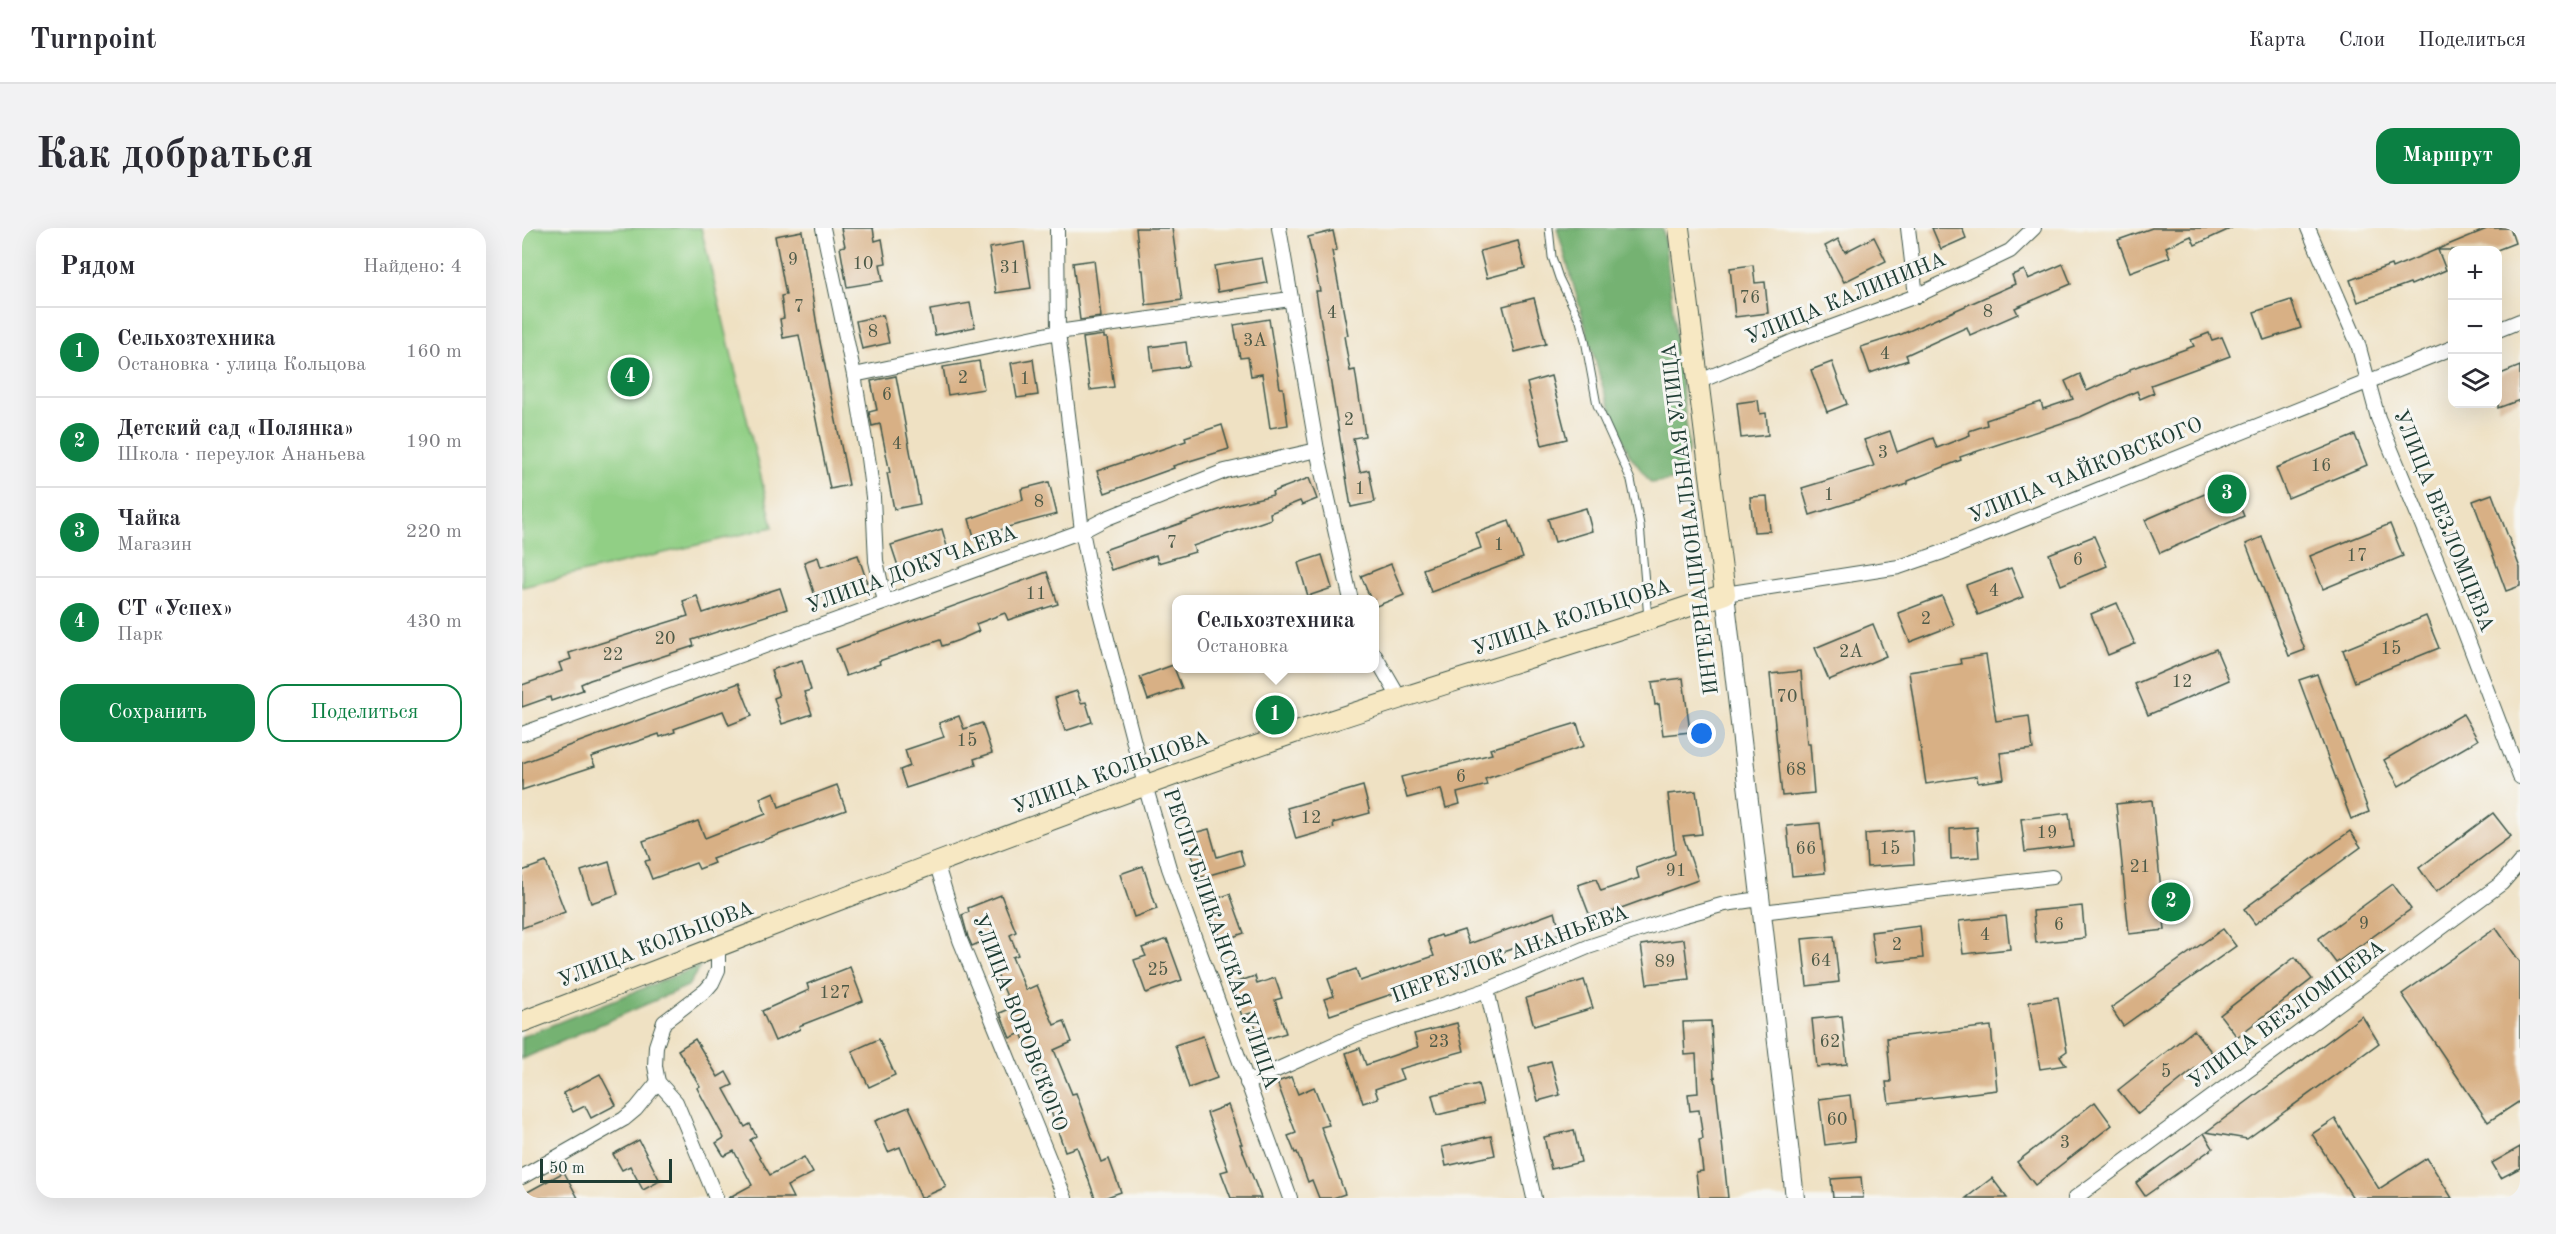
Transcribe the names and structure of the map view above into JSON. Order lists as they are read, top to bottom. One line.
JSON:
{"streets":{"main road":["ИНТЕРНАЦИОНАЛЬНАЯ УЛИЦА","УЛИЦА КОЛЬЦОВА"],"street":["УЛИЦА КАЛИНИНА","УЛИЦА ЧАЙКОВСКОГО","УЛИЦА ВЕЗЛОМЦЕВА","УЛИЦА ДОКУЧАЕВА","РЕСПУБЛИКАНСКАЯ УЛИЦА","ПЕРЕУЛОК АНАНЬЕВА","УЛИЦА ВОРОВСКОГО"]},"crossings":[["УЛИЦА КАЛИНИНА","ИНТЕРНАЦИОНАЛЬНАЯ УЛИЦА"],["УЛИЦА ЧАЙКОВСКОГО","ИНТЕРНАЦИОНАЛЬНАЯ УЛИЦА"],["УЛИЦА ЧАЙКОВСКОГО","УЛИЦА ВЕЗЛОМЦЕВА"],["УЛИЦА ЧАЙКОВСКОГО","УЛИЦА КОЛЬЦОВА"],["ИНТЕРНАЦИОНАЛЬНАЯ УЛИЦА","УЛИЦА КОЛЬЦОВА"],["ИНТЕРНАЦИОНАЛЬНАЯ УЛИЦА","ПЕРЕУЛОК АНАНЬЕВА"],["УЛИЦА ДОКУЧАЕВА","РЕСПУБЛИКАНСКАЯ УЛИЦА"],["УЛИЦА КОЛЬЦОВА","РЕСПУБЛИКАНСКАЯ УЛИЦА"],["УЛИЦА КОЛЬЦОВА","УЛИЦА ВОРОВСКОГО"],["РЕСПУБЛИКАНСКАЯ УЛИЦА","ПЕРЕУЛОК АНАНЬЕВА"]],"house_numbers":["9","10","31","76","7","8","4","8","3А","4","2","1","6","2","4","3","16","1","1","8","7","1","17","6","4","11","2","20","15","2А","22","12","70","15","68","6","12","19","66","15","21","91","9","6","4","2","64","89","25","127","23","62","5","60","3"],"scale_bar":"50 m","page":{"header":"Turnpoint","nav":["Карта","Слои","Поделиться"],"buttons":["Маршрут",["Сохранить","Поделиться"]],"title":"Как добраться","heading":["Рядом","Найдено: 4"],"map_buttons":["+","−"],"list":[{"mark":"1","name":"Сельхозтехника","note":"Остановка · улица Кольцова","value":"160 m"},{"mark":"2","name":"Детский сад «Полянка»","note":"Школа · переулок Ананьева","value":"190 m"},{"mark":"3","name":"Чайка","note":"Магазин","value":"220 m"},{"mark":"4","name":"СТ «Успех»","note":"Парк","value":"430 m"}],"pins":["4","3","1","2"],"popup":["Сельхозтехника","Остановка"],"scale":"50 m"}}
